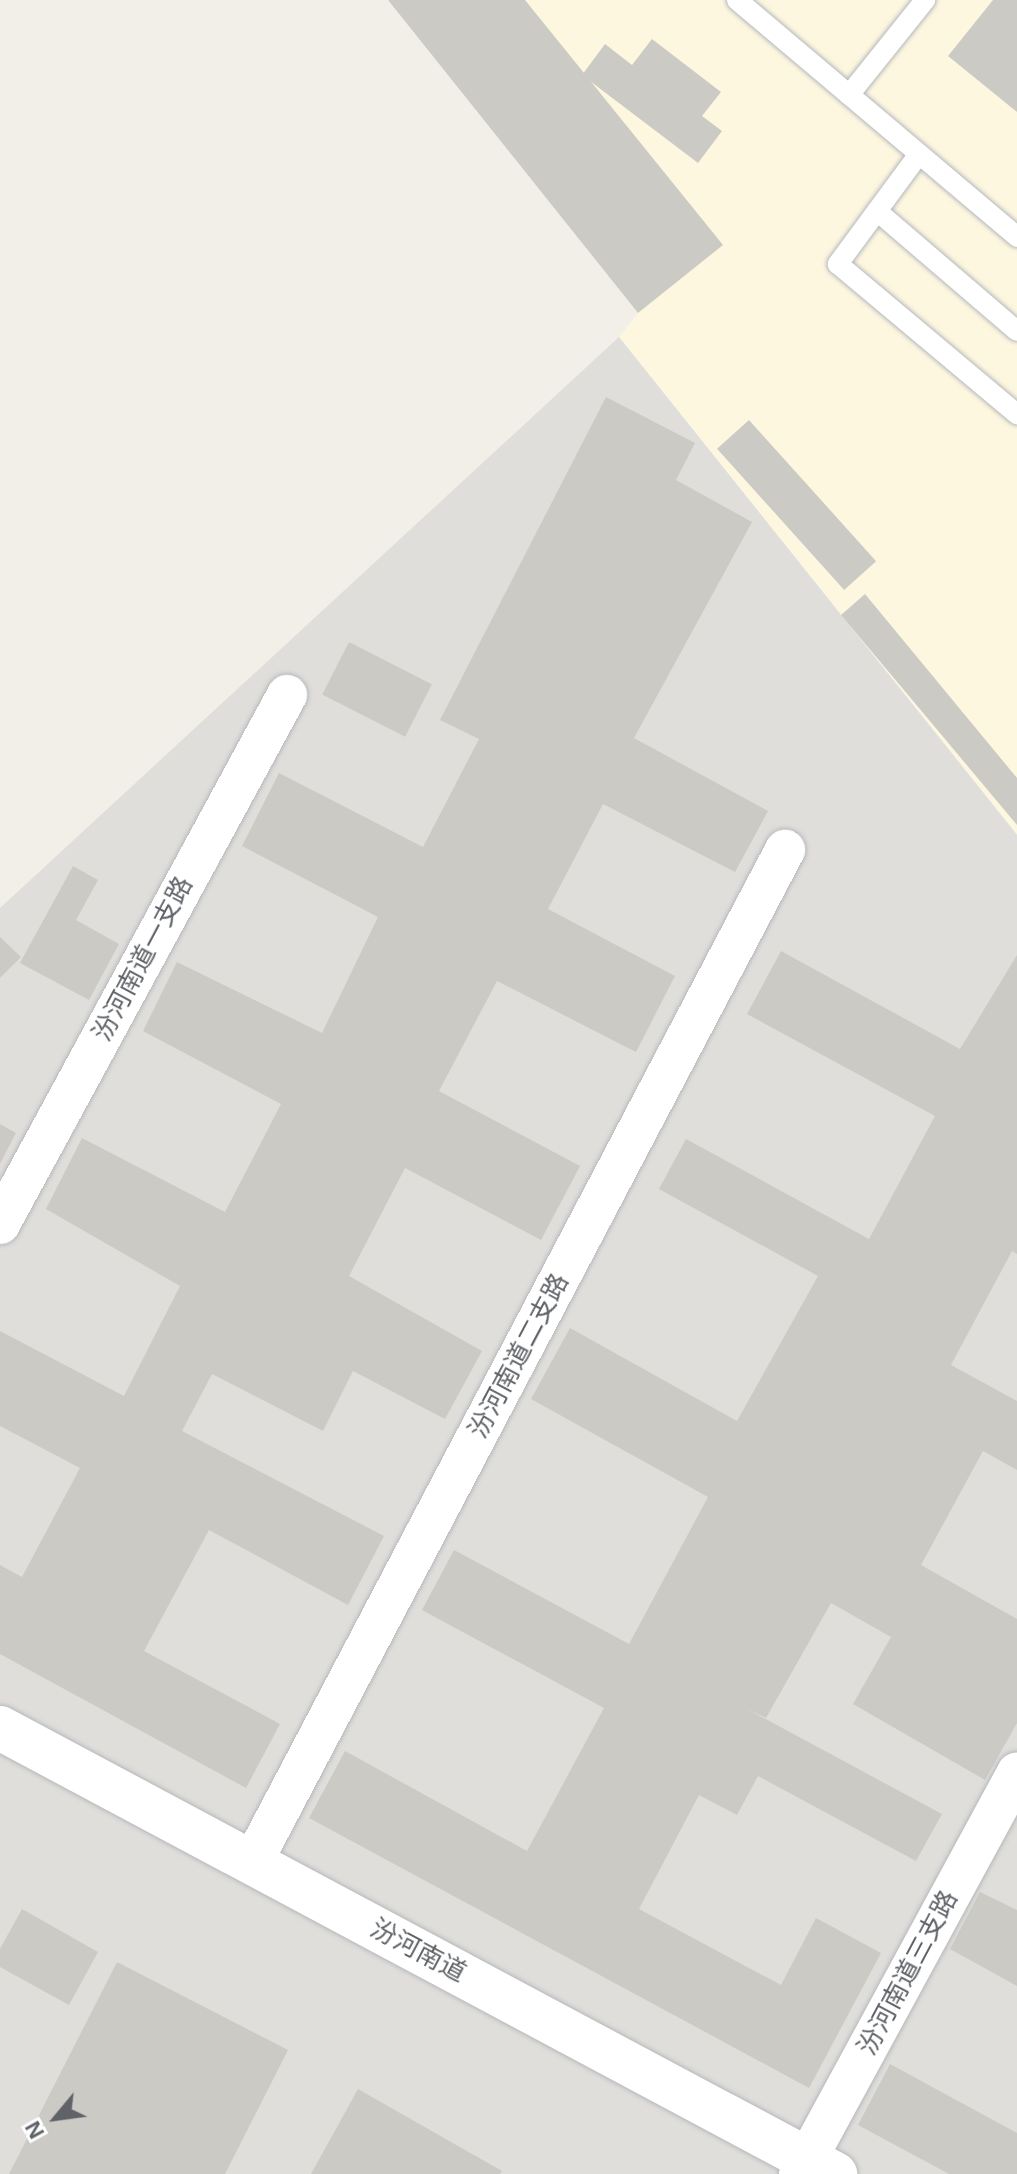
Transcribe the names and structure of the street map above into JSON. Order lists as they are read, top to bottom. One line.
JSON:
{"streets":{"street":["汾河南道一支路","汾河南道二支路","汾河南道","汾河南道三支路"]},"crossings":[["汾河南道二支路","汾河南道"],["汾河南道","汾河南道三支路"]],"north":"bottom left"}
